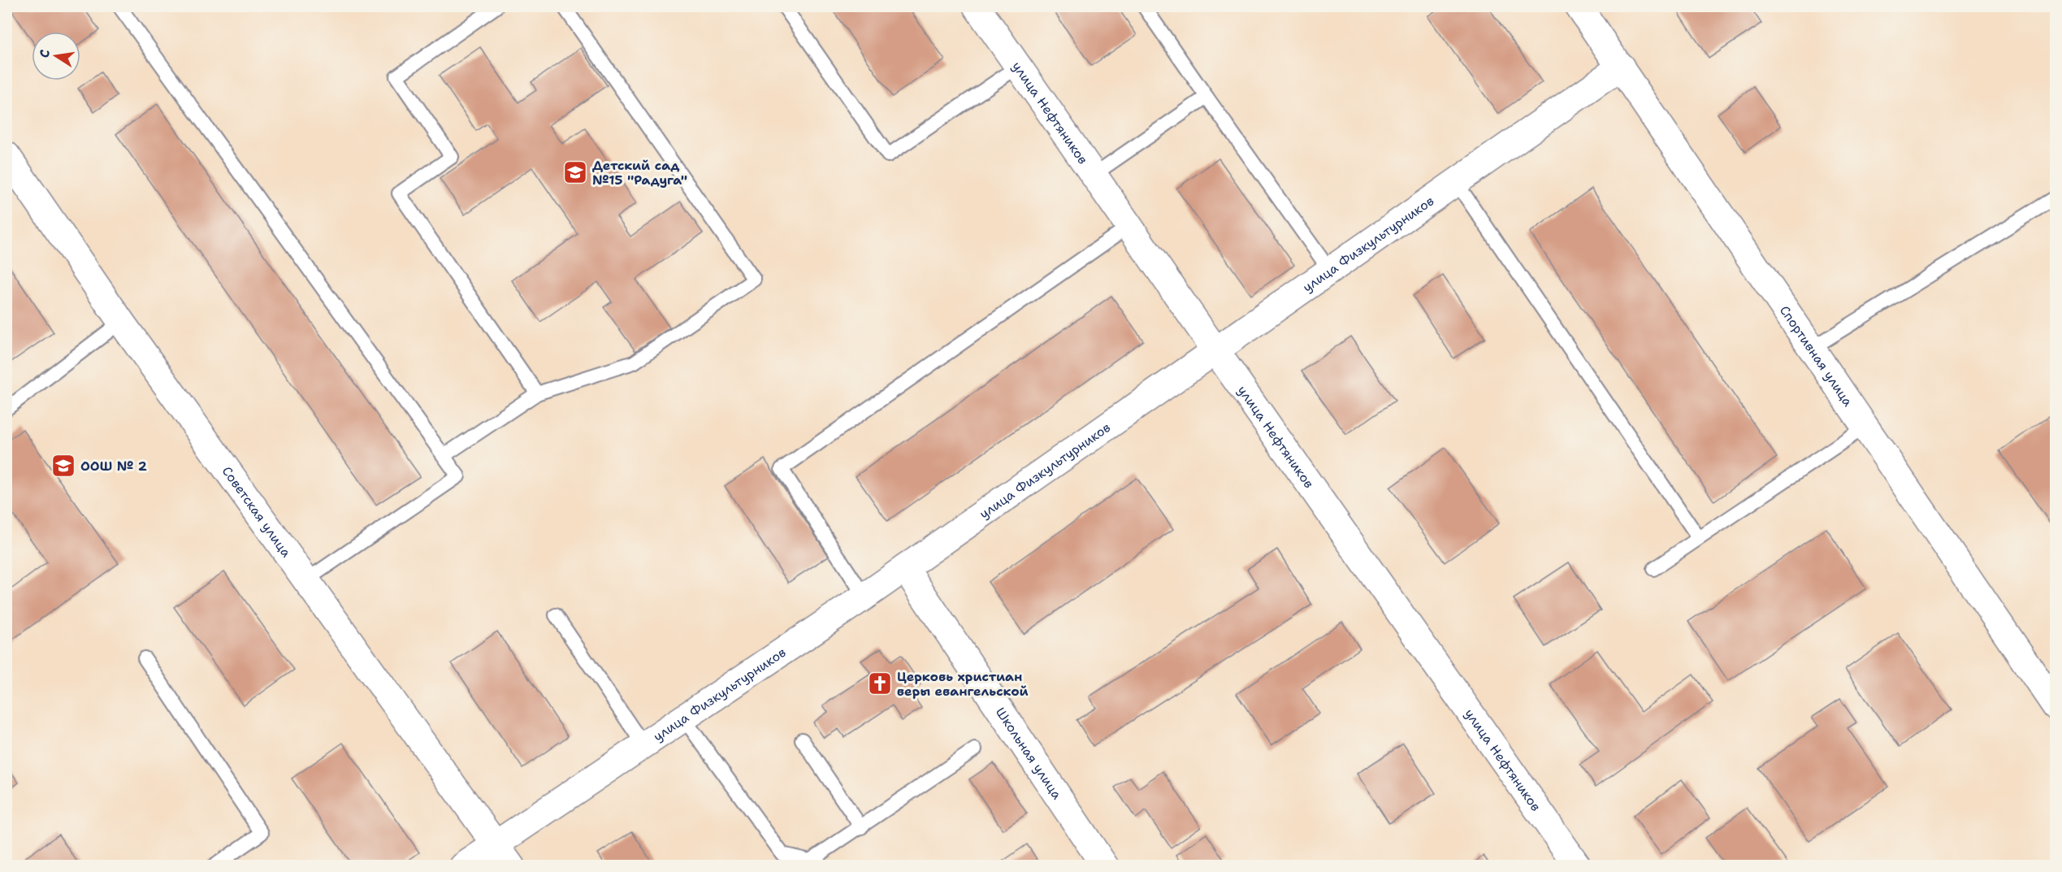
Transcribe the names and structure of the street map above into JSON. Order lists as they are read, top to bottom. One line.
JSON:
{"streets":{"street":["улица Нефтяников","улица Физкультурников","Спортивная улица","Советская улица","Школьная улица"]},"crossings":[["улица Нефтяников","улица Физкультурников"],["улица Физкультурников","Спортивная улица"],["улица Физкультурников","Советская улица"],["улица Физкультурников","Школьная улица"]],"places":{"school or university":["Детский сад №15 \"Радуга\"","ООШ № 2"],"church":["Церковь христиан веры евангельской"]},"north":"left"}
